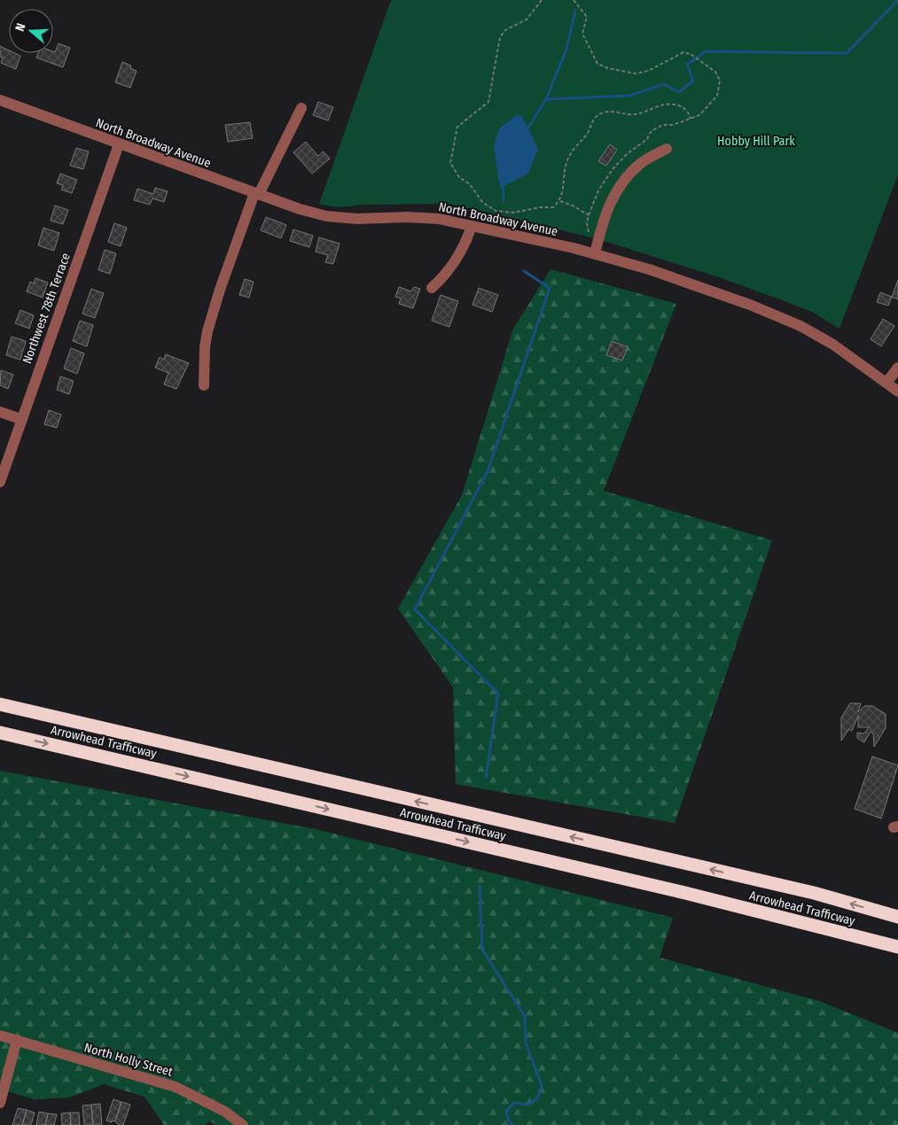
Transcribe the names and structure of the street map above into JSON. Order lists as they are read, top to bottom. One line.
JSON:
{"streets":{"highway":["Arrowhead Trafficway"],"street":["North Broadway Avenue","Northwest 78th Terrace","North Holly Street"]},"crossings":[["North Broadway Avenue","Northwest 78th Terrace"]],"parks":["Hobby Hill Park"],"north":"left"}
